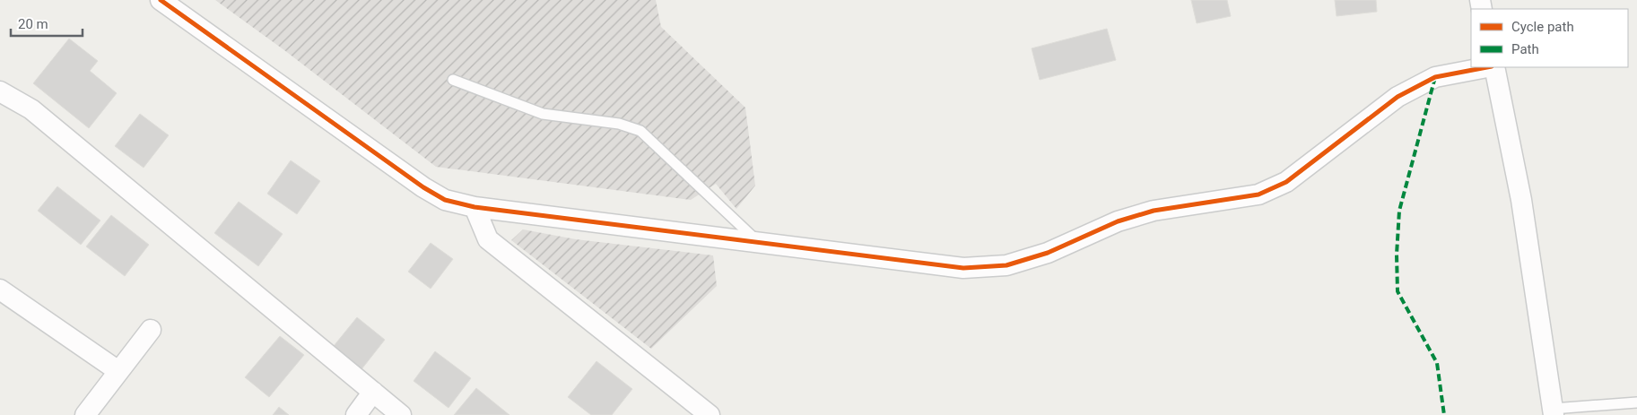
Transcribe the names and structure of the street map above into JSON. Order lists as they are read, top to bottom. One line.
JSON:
{"legend":["Cycle path","Path"],"scale_bar":"20 m"}
